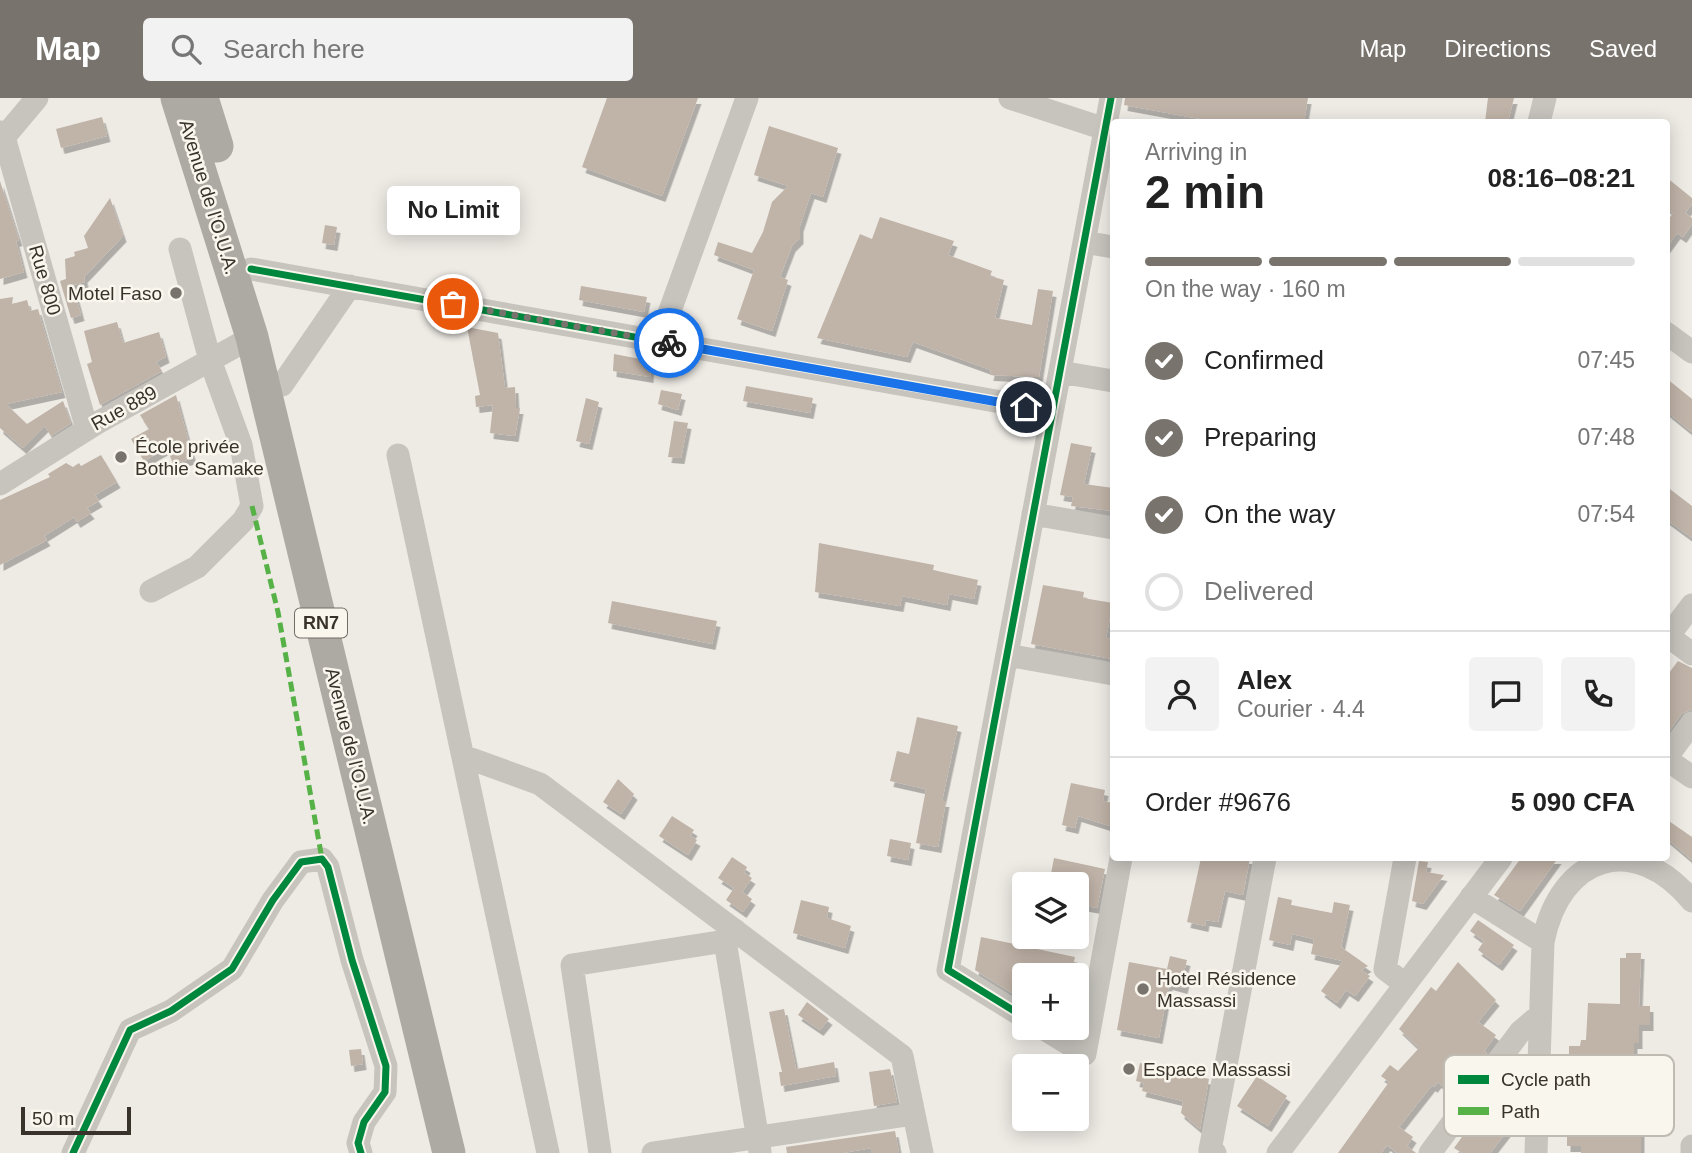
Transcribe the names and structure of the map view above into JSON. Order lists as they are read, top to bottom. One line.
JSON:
{"streets":{"highway":["Avenue de l'O.U.A.","RN7"],"street":["Rue 800","Rue 889"]},"crossings":[["Avenue de l'O.U.A.","Rue 889"],["Rue 800","Rue 889"]],"places":["Motel Faso","No Limit","École privée Bothie Samake","Hotel Résidence Massassi","Espace Massassi"],"legend":["Cycle path","Path"],"scale_bar":"50 m","page":{"header":"Map","search":"Search here","nav":["Map","Directions","Saved"],"heading":["2 min","Arriving in","08:16–08:21"],"panel":["Alex","Courier · 4.4","Order #9676","5 090 CFA"],"bubble":"No Limit","bar":"On the way · 160 m","list":[["Confirmed","07:45"],["Preparing","07:48"],["On the way","07:54"],"Delivered"],"map_buttons":["+","−"],"scale":"50 m"}}
